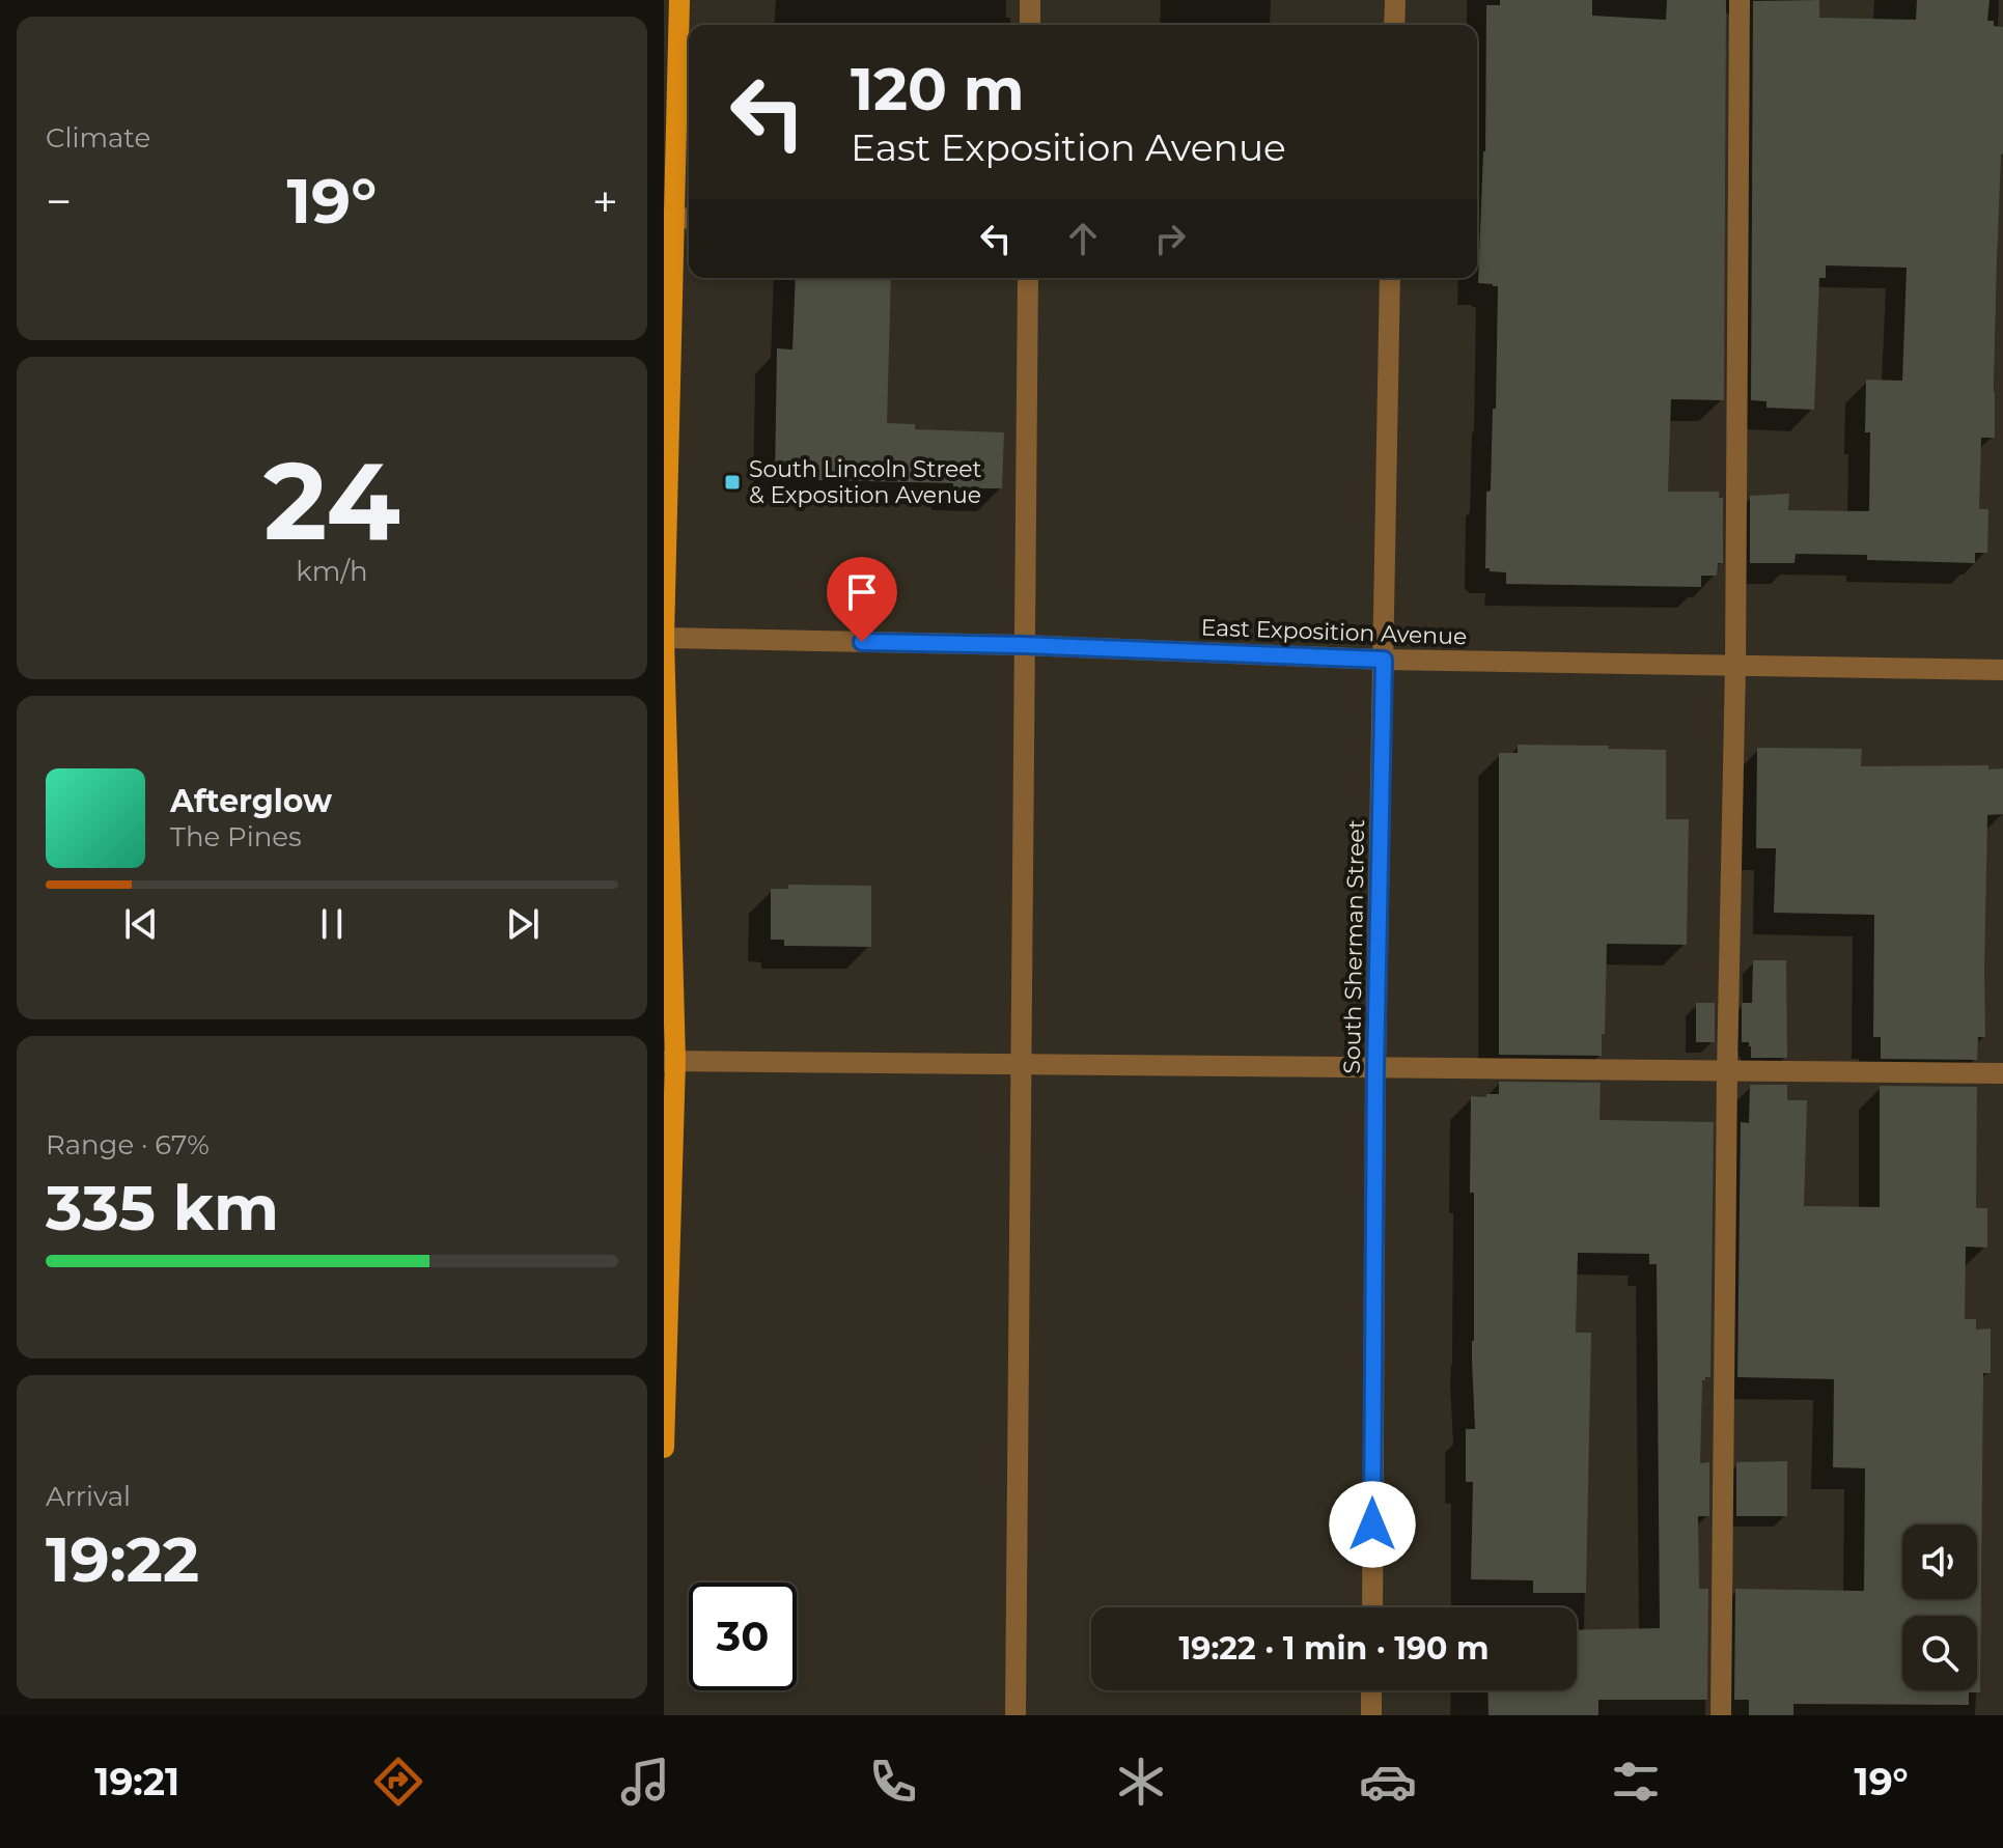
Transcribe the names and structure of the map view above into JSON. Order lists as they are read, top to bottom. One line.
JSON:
{"streets":{"street":["East Exposition Avenue","South Sherman Street"]},"crossings":[["East Exposition Avenue","South Sherman Street"]],"places":{"transit":["South Lincoln Street & Exposition Avenue"]},"page":{"tile":["Climate",["24","km/h"],["Range · 67%","335 km"],["Arrival","19:22"]],"turn":["120 m","East Exposition Avenue"],"heat":["−","19°","+"],"song":["Afterglow","The Pines"],"limit":"30","trip":"19:22 · 1 min · 190 m","tabs":["19:21","19°"]}}
